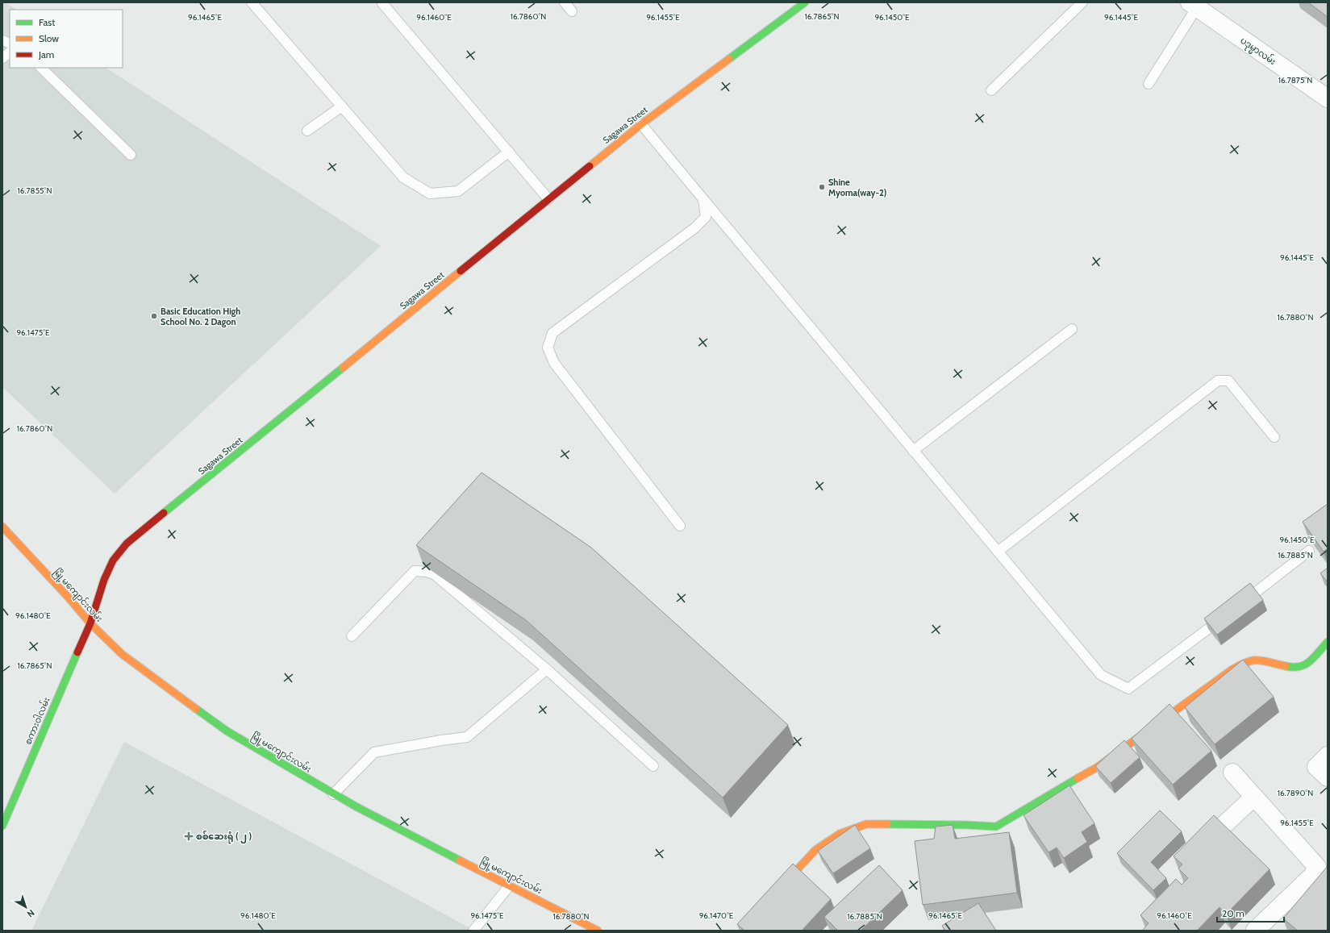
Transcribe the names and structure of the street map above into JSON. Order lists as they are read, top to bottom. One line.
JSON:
{"streets":{"street":["ပဒုမ္မာလမ်း","Sagawa Street","မြို့မကျောင်းလမ်း","စကားဝါလမ်း"]},"crossings":[["Sagawa Street","မြို့မကျောင်းလမ်း"],["Sagawa Street","စကားဝါလမ်း"],["မြို့မကျောင်းလမ်း","စကားဝါလမ်း"]],"places":{"other":["Shine Myoma(way-2)","Basic Education High School No. 2 Dagon"],"health":["စစ်ဆေးရုံ ( ၂ )"]},"legend":["Fast","Slow","Jam"],"scale_bar":"20 m","north":"bottom right","coordinates":["16.7860°N","16.7865°N","96.1465°E","96.1460°E","96.1455°E","96.1450°E","96.1445°E","16.7875°N","16.7855°N","16.7880°N","96.1475°E","16.7885°N","96.1480°E","16.7890°N","96.1470°E"]}
